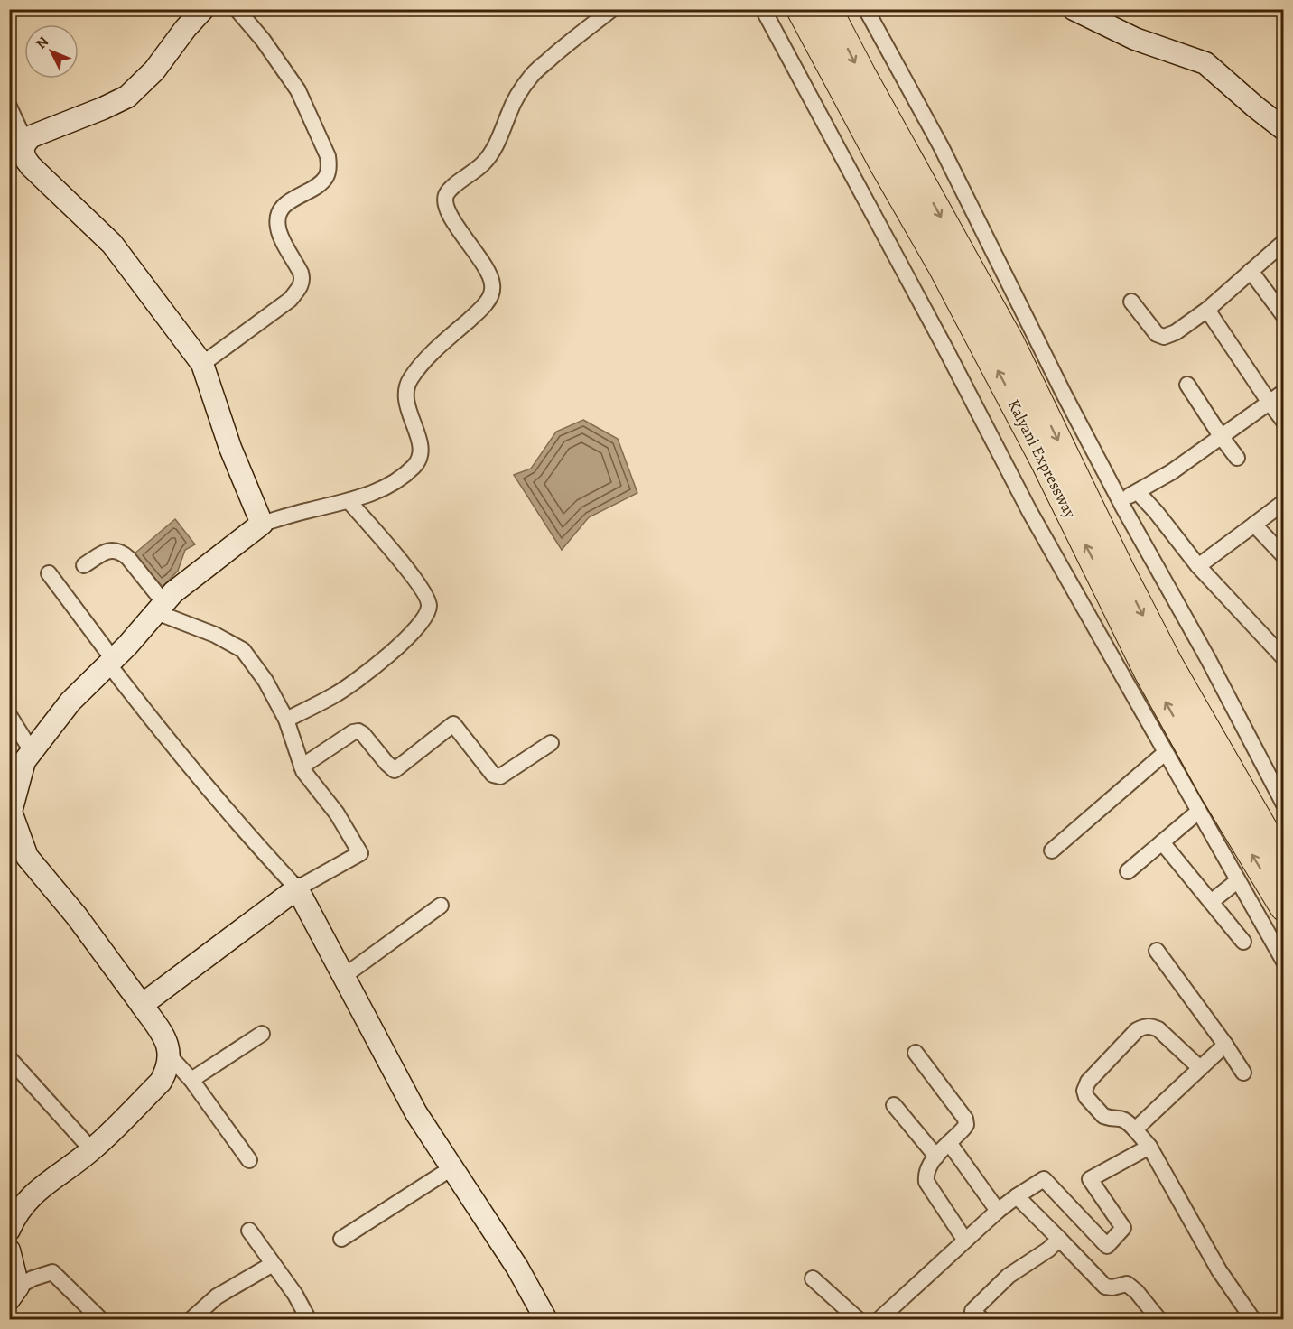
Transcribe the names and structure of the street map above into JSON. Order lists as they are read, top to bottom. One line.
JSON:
{"streets":{"highway":["Kalyani Expressway"]},"north":"top left"}
